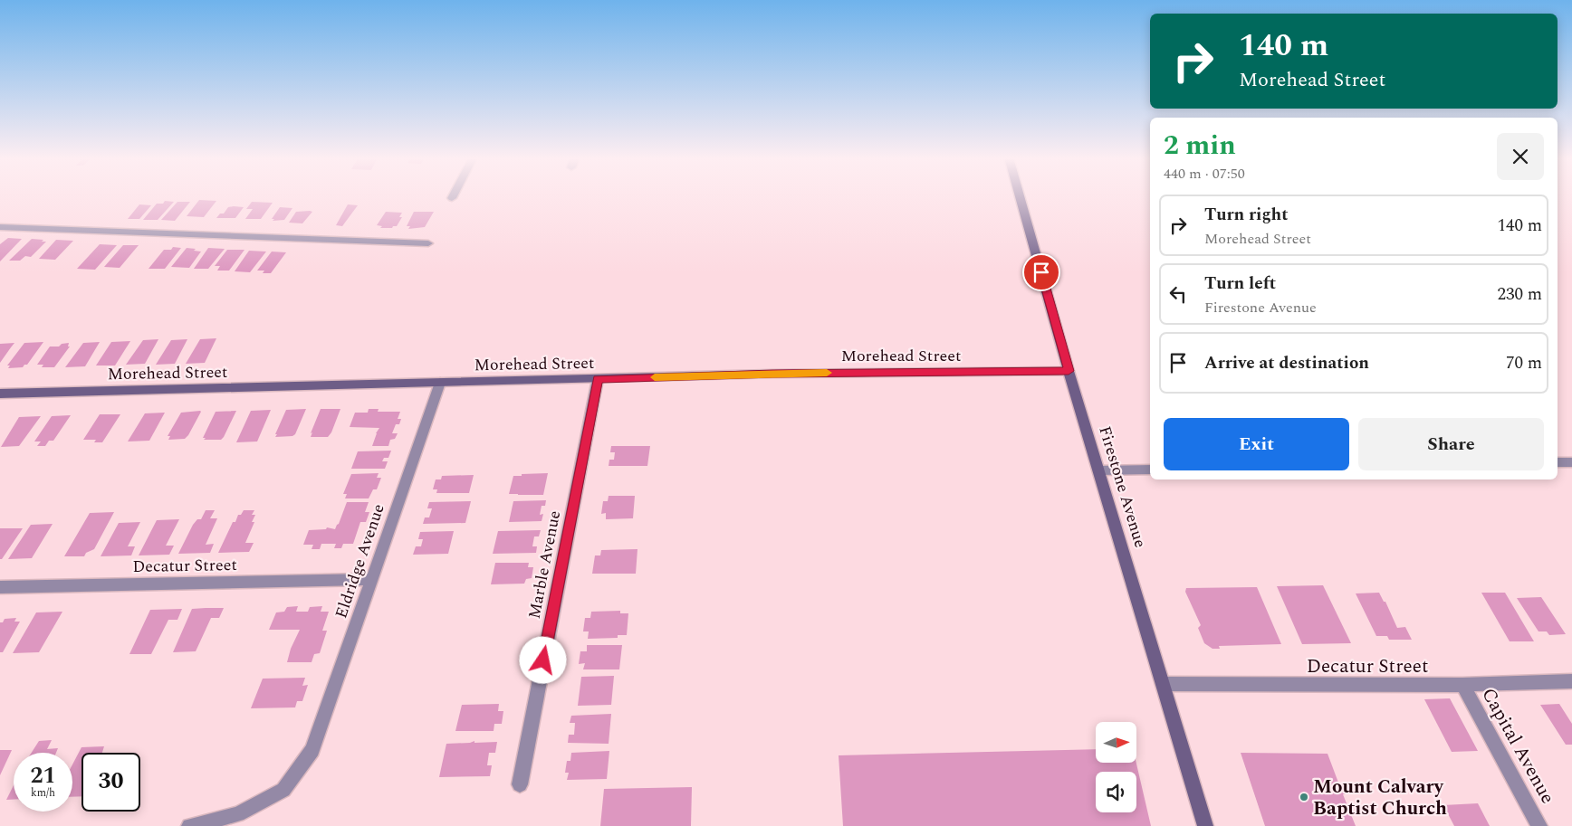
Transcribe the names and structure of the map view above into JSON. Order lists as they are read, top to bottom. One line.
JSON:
{"streets":{"street":["Morehead Street","Firestone Avenue","Eldridge Avenue","Marble Avenue","Decatur Street","Capital Avenue"]},"crossings":[["Morehead Street","Firestone Avenue"],["Morehead Street","Eldridge Avenue"],["Morehead Street","Marble Avenue"],["Firestone Avenue","Decatur Street"],["Eldridge Avenue","Decatur Street"],["Decatur Street","Capital Avenue"]],"places":["Mount Calvary Baptist Church"],"north":"right","page":{"turn":["140 m","Morehead Street"],"heading":["2 min","440 m · 07:50"],"list":[{"name":"Turn right","note":"Morehead Street","value":"140 m"},{"name":"Turn left","note":"Firestone Avenue","value":"230 m"},{"name":"Arrive at destination","value":"70 m"}],"buttons":["Exit","Share"],"speed":"21 km/h","limit":"30"}}
